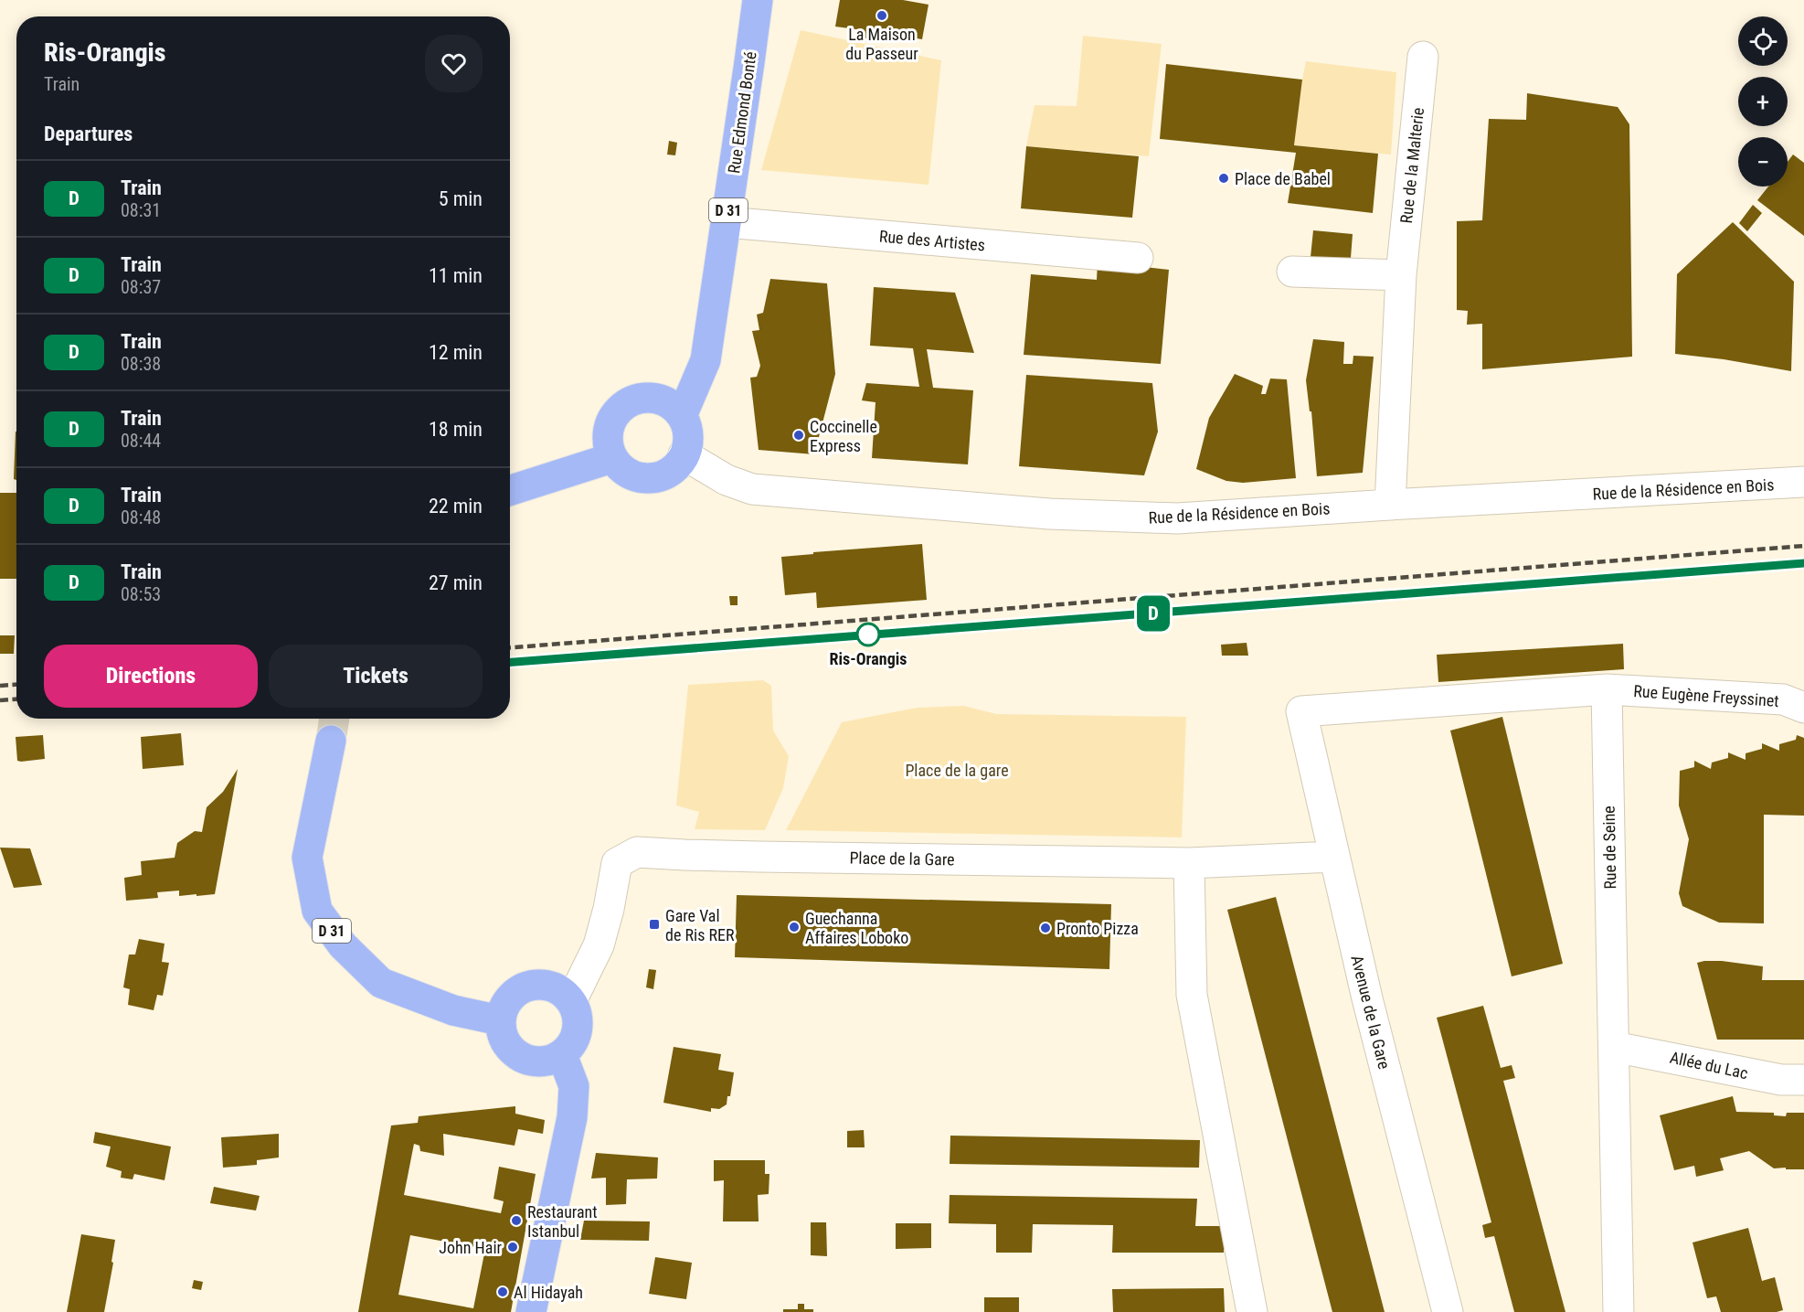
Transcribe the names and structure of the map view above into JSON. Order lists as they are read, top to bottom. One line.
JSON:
{"streets":{"main road":["Rue Edmond Bonté","D 31"],"street":["Rue de la Malterie","Rue des Artistes","Rue de la Résidence en Bois","Rue Eugène Freyssinet","Rue de Seine","Place de la Gare","Avenue de la Gare","Allée du Lac"]},"crossings":[["Rue Edmond Bonté","Rue des Artistes"],["Rue Edmond Bonté","Rue de la Résidence en Bois"],["Rue de la Malterie","Rue de la Résidence en Bois"],["D 31","Place de la Gare"],["Rue Eugène Freyssinet","Rue de Seine"],["Rue Eugène Freyssinet","Avenue de la Gare"],["Rue de Seine","Avenue de la Gare"],["Rue de Seine","Allée du Lac"],["Place de la Gare","Avenue de la Gare"]],"parks":["Place de la gare"],"places":{"other":["La Maison du Passeur","Place de Babel","Coccinelle Express","Ris-Orangis","Guechanna Affaires Loboko","Pronto Pizza","Restaurant Istanbul","John Hair","Al Hidayah"],"transit":["Gare Val de Ris RER"]},"page":{"on_map":"D","map_buttons":["+","−"],"heading":[["Ris-Orangis","Train"],"Departures"],"list":[{"mark":"D","name":"Train","note":"08:31","value":"5 min"},{"mark":"D","name":"Train","note":"08:37","value":"11 min"},{"mark":"D","name":"Train","note":"08:38","value":"12 min"},{"mark":"D","name":"Train","note":"08:44","value":"18 min"},{"mark":"D","name":"Train","note":"08:48","value":"22 min"},{"mark":"D","name":"Train","note":"08:53","value":"27 min"}],"buttons":["Directions","Tickets"]}}
